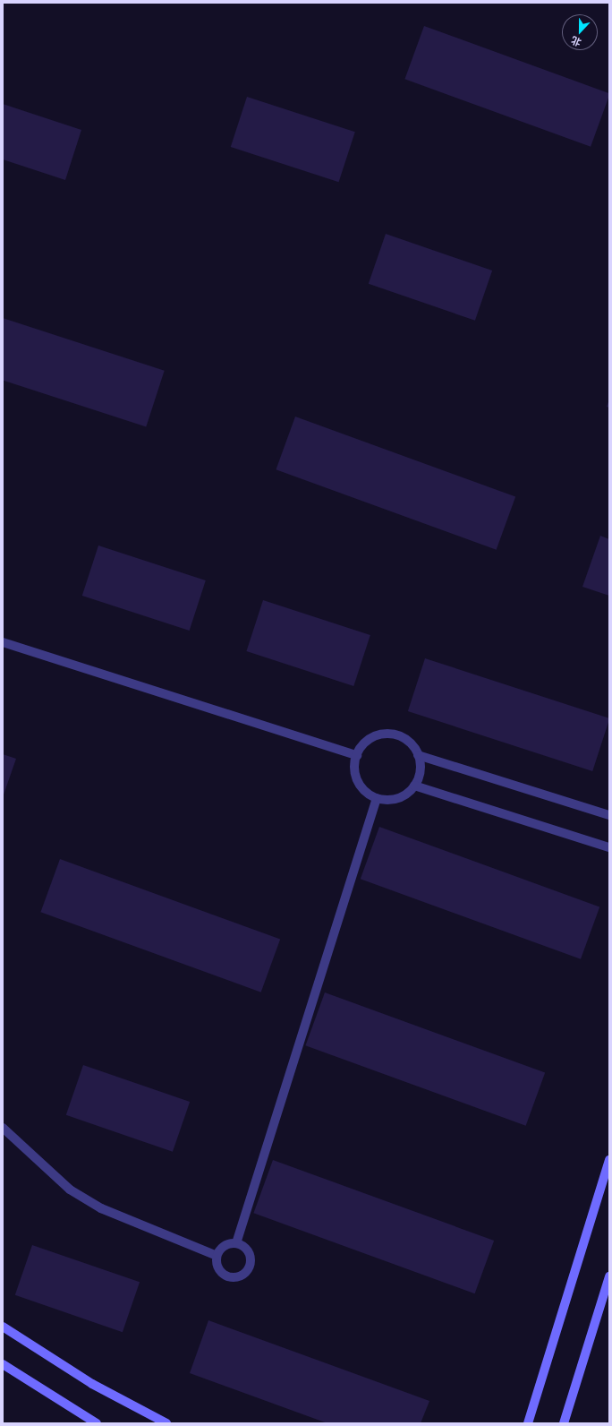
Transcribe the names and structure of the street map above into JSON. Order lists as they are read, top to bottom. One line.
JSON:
{"north":"bottom"}
